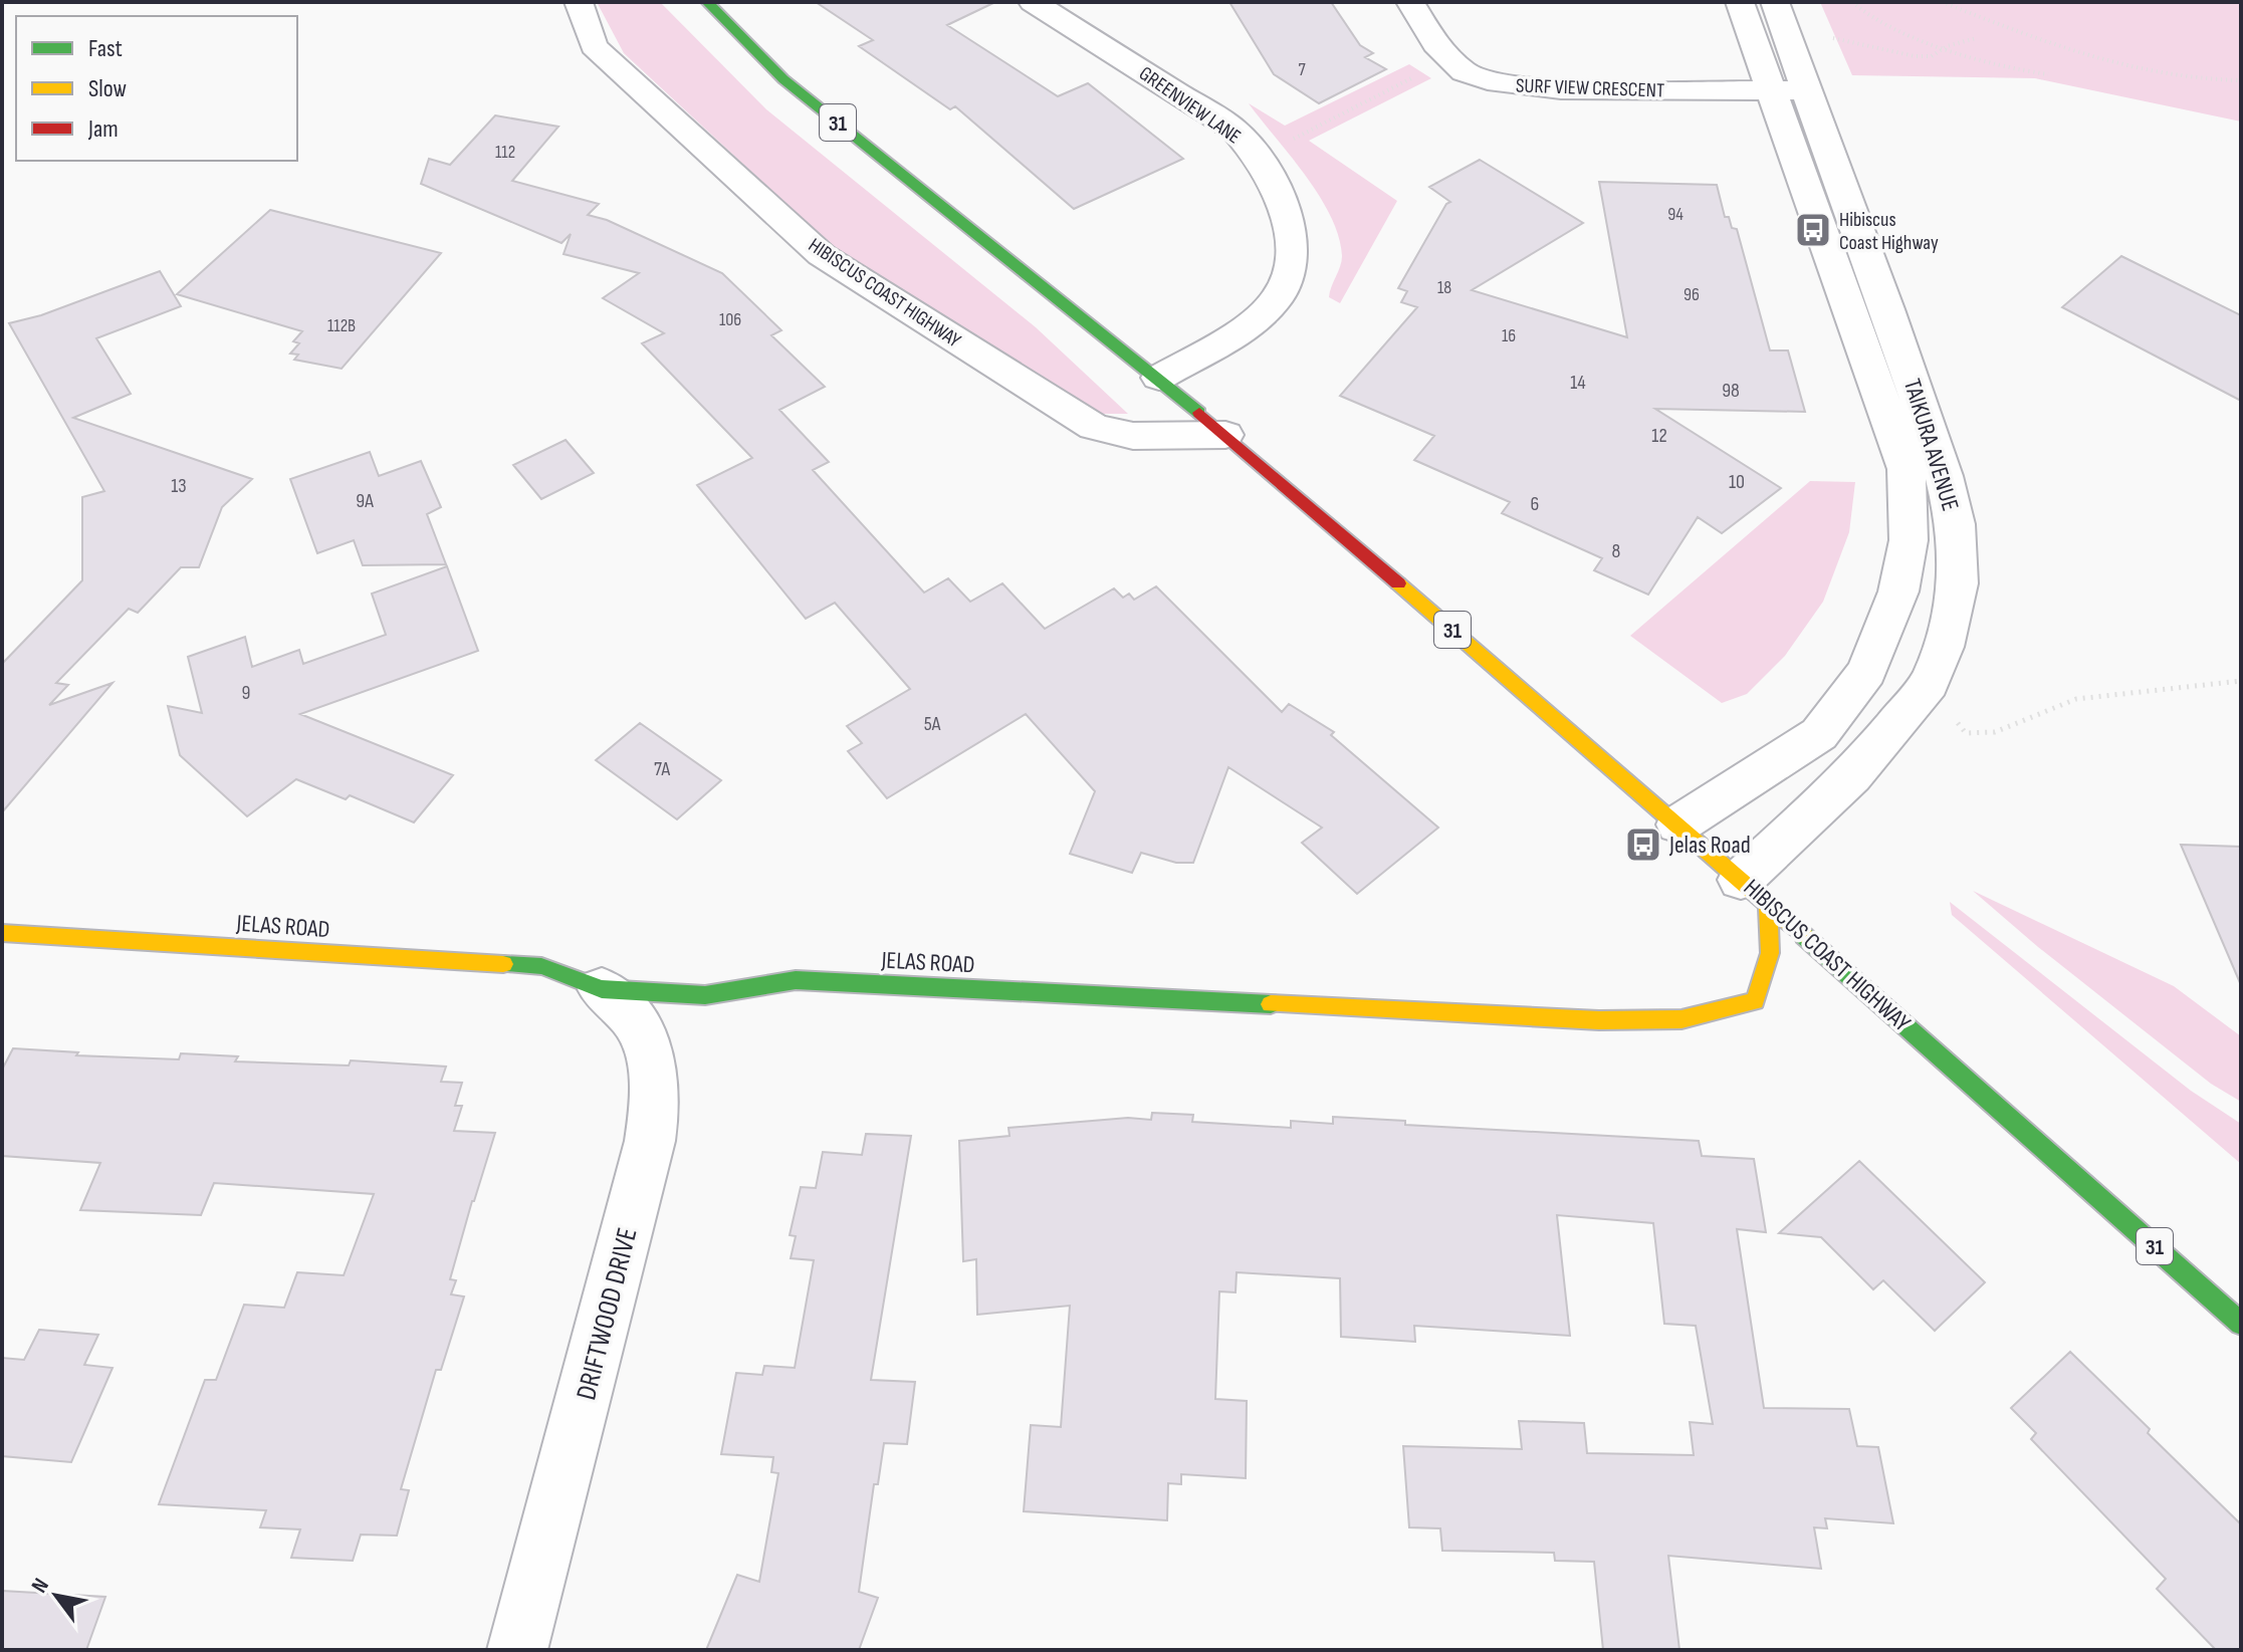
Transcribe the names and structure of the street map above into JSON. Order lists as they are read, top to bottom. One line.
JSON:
{"streets":{"main road":["31","HIBISCUS COAST HIGHWAY","JELAS ROAD"],"street":["SURF VIEW CRESCENT","GREENVIEW LANE","TAIKURA AVENUE","DRIFTWOOD DRIVE"]},"crossings":[["SURF VIEW CRESCENT","TAIKURA AVENUE"],["GREENVIEW LANE","HIBISCUS COAST HIGHWAY"],["HIBISCUS COAST HIGHWAY","TAIKURA AVENUE"],["HIBISCUS COAST HIGHWAY","JELAS ROAD"],["TAIKURA AVENUE","JELAS ROAD"],["JELAS ROAD","DRIFTWOOD DRIVE"]],"places":{"bus stop":["Hibiscus Coast Highway","Jelas Road"]},"house_numbers":["7","112","94","18","96","106","112B","16","14","98","12","10","13","9A","6","8","9","5A","7A"],"legend":["Fast","Slow","Jam"],"north":"top left"}
